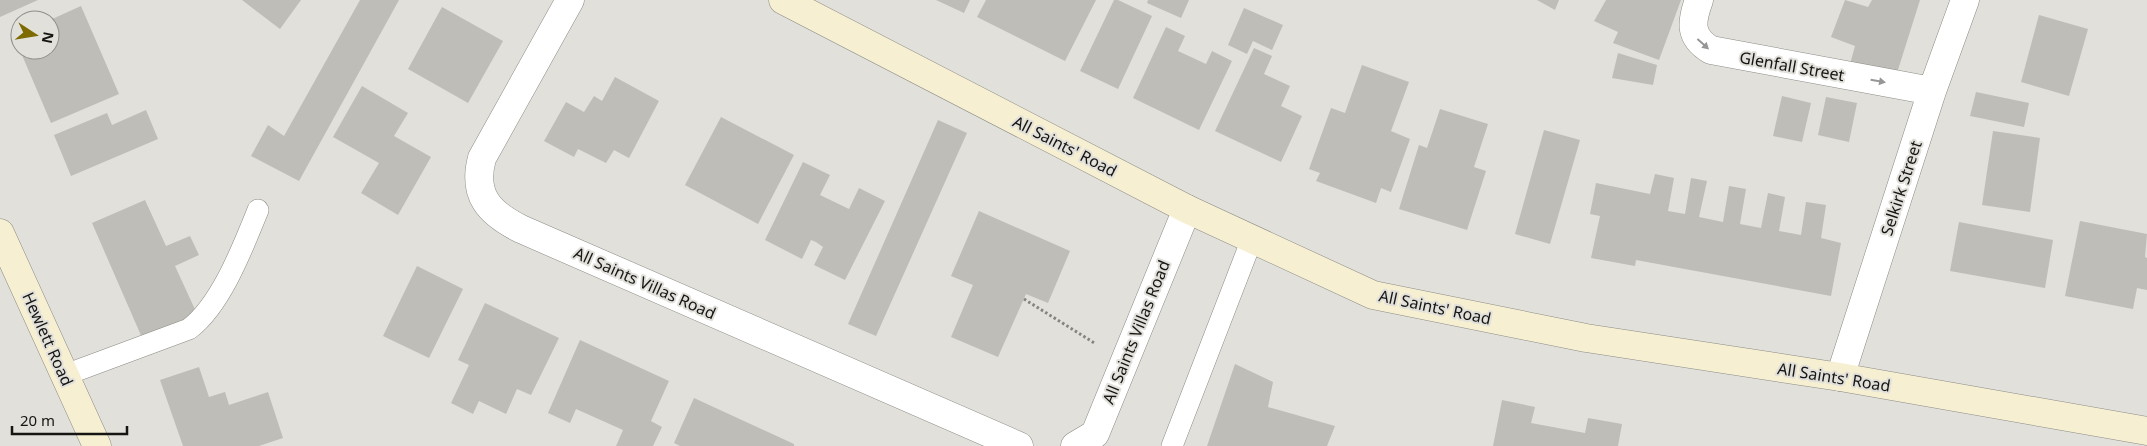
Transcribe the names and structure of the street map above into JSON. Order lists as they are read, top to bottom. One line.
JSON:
{"streets":{"street":["Glenfall Street","All Saints' Road","Selkirk Street","All Saints Villas Road","Hewlett Road"]},"crossings":[["Glenfall Street","Selkirk Street"],["All Saints' Road","Selkirk Street"],["All Saints' Road","All Saints Villas Road"]],"one_way":["Glenfall Street"],"scale_bar":"20 m","north":"right"}
